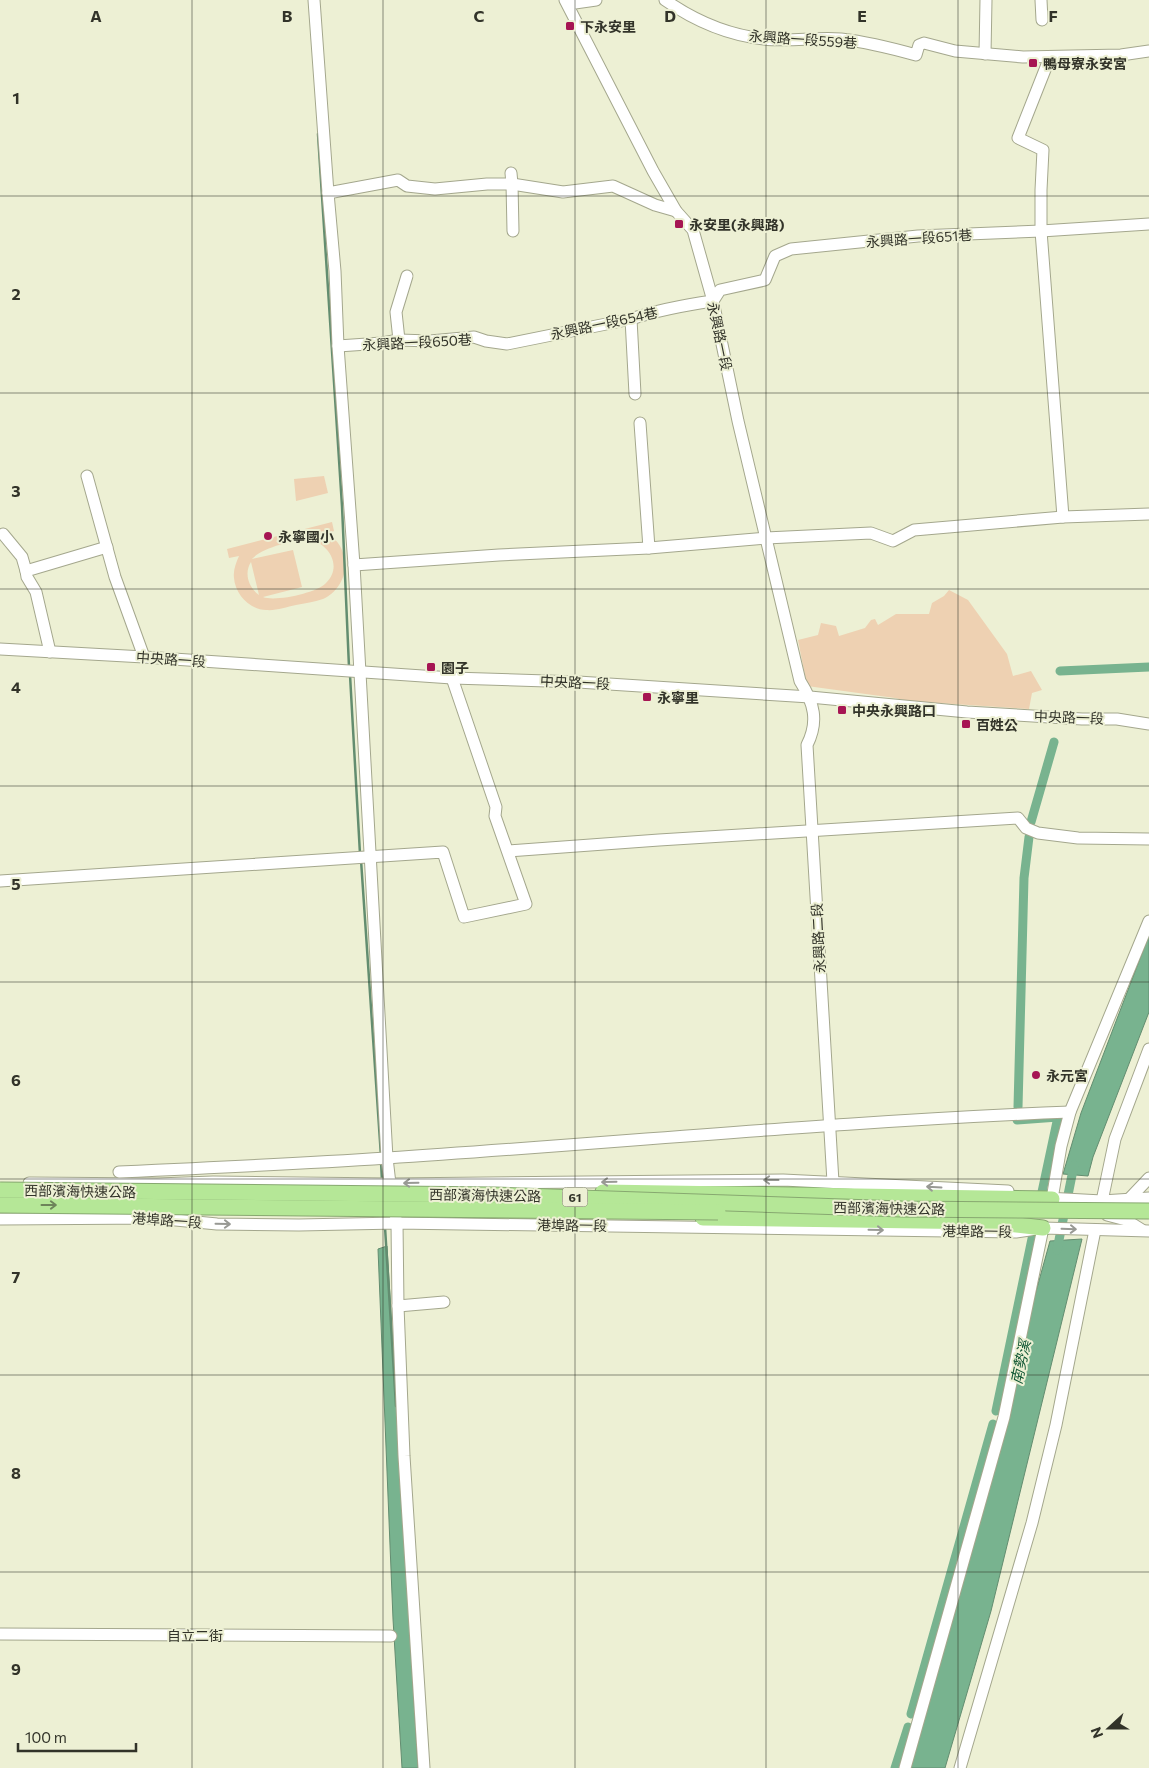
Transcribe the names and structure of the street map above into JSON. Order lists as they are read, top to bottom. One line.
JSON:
{"streets":{"highway":["西部濱海快速公路","61"],"street":["永興路一段559巷","永興路一段651巷","永興路一段654巷","永興路一段","永興路一段650巷","中央路一段","永興路二段","港埠路一段","自立二街"]},"crossings":[["永興路一段651巷","永興路一段654巷"],["永興路一段651巷","永興路一段"],["永興路一段654巷","永興路一段"],["永興路一段654巷","永興路一段650巷"],["永興路一段","中央路一段"],["永興路一段","永興路二段"],["中央路一段","永興路二段"],["永興路二段","港埠路一段"],["西部濱海快速公路","港埠路一段"]],"water":["南勢溪"],"places":{"transit":["下永安里","鴨母寮永安宮","永安里(永興路)","園子","永寧里","中央永興路口","百姓公"],"other":["永寧國小","永元宮"]},"scale_bar":"100 m","north":"left","grid":{"columns":["A","B","C","D","E","F"],"rows":["1","2","3","4","5","6","7","8","9"]}}
